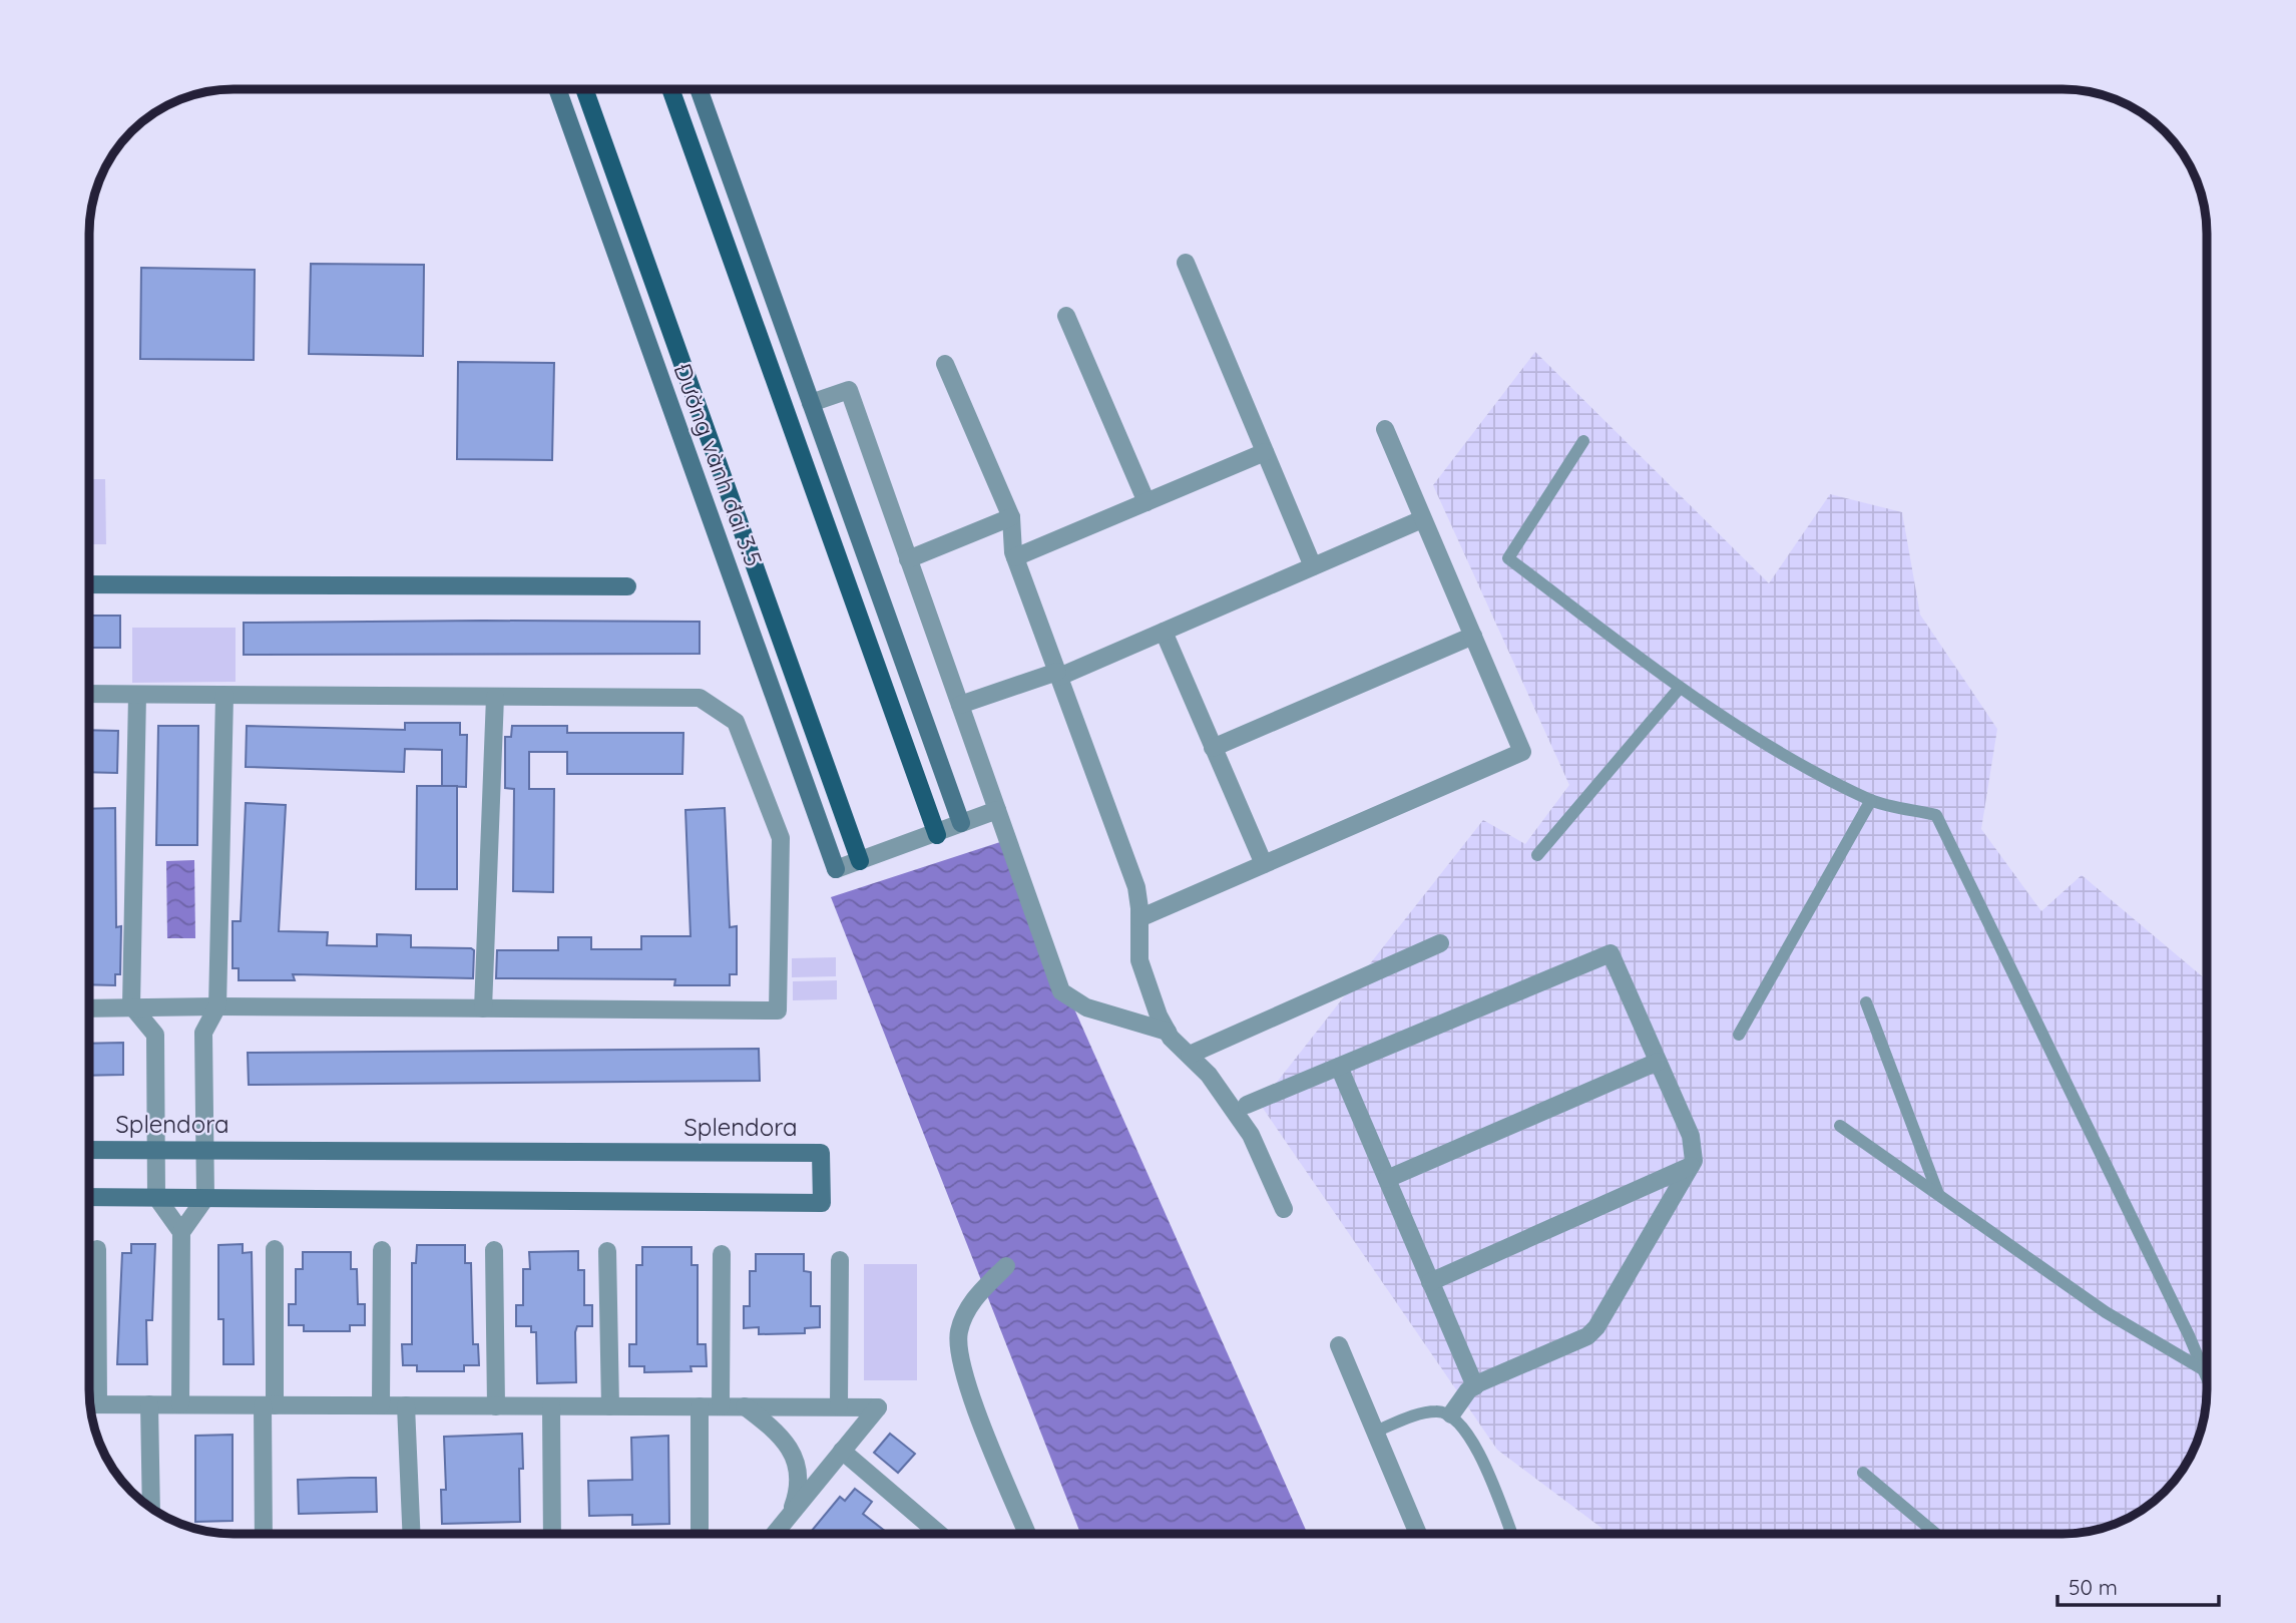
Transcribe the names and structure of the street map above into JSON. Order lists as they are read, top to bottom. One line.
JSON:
{"streets":{"main road":["Đường vành đai 3.5"],"street":["Splendora"]},"scale_bar":"50 m"}
